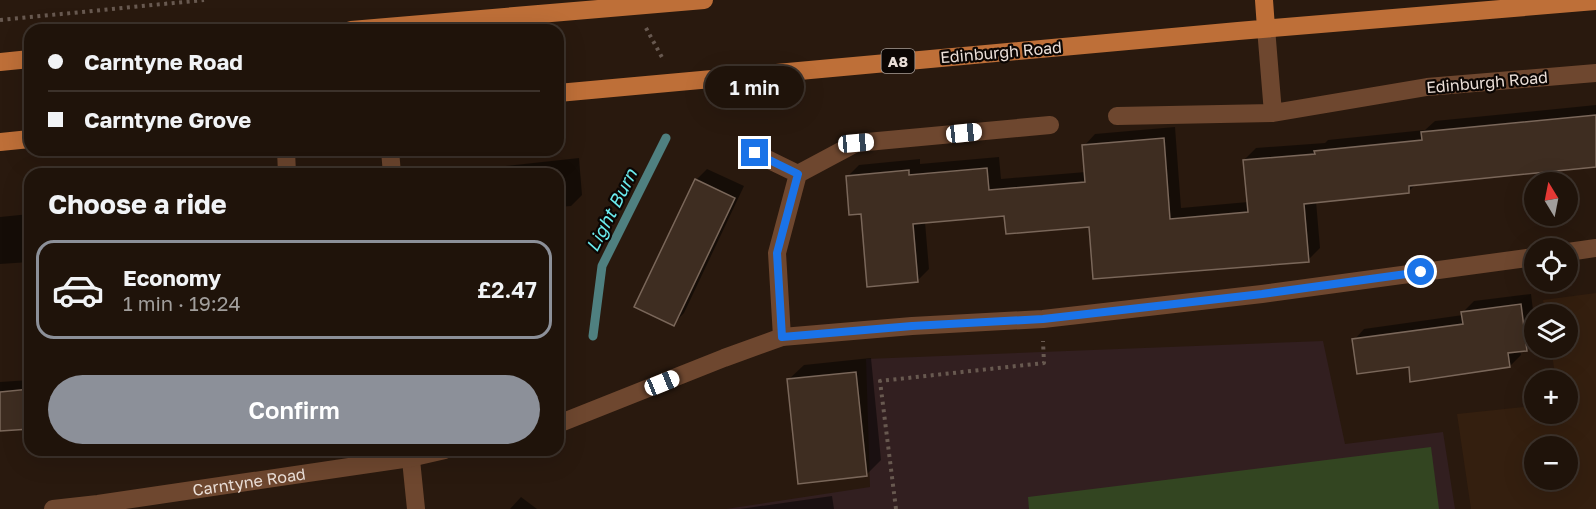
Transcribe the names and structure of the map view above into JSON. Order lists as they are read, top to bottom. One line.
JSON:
{"streets":{"main road":["Edinburgh Road","A8"],"street":["Carntyne Road"]},"water":["Light Burn"],"north":"top","page":{"banner":["Carntyne Road","Carntyne Grove"],"bubble":"1 min","heading":"Choose a ride","map_buttons":["+","−"],"list":[{"name":"Economy","note":"1 min · 19:24","value":"£2.47"}],"buttons":"Confirm"}}
